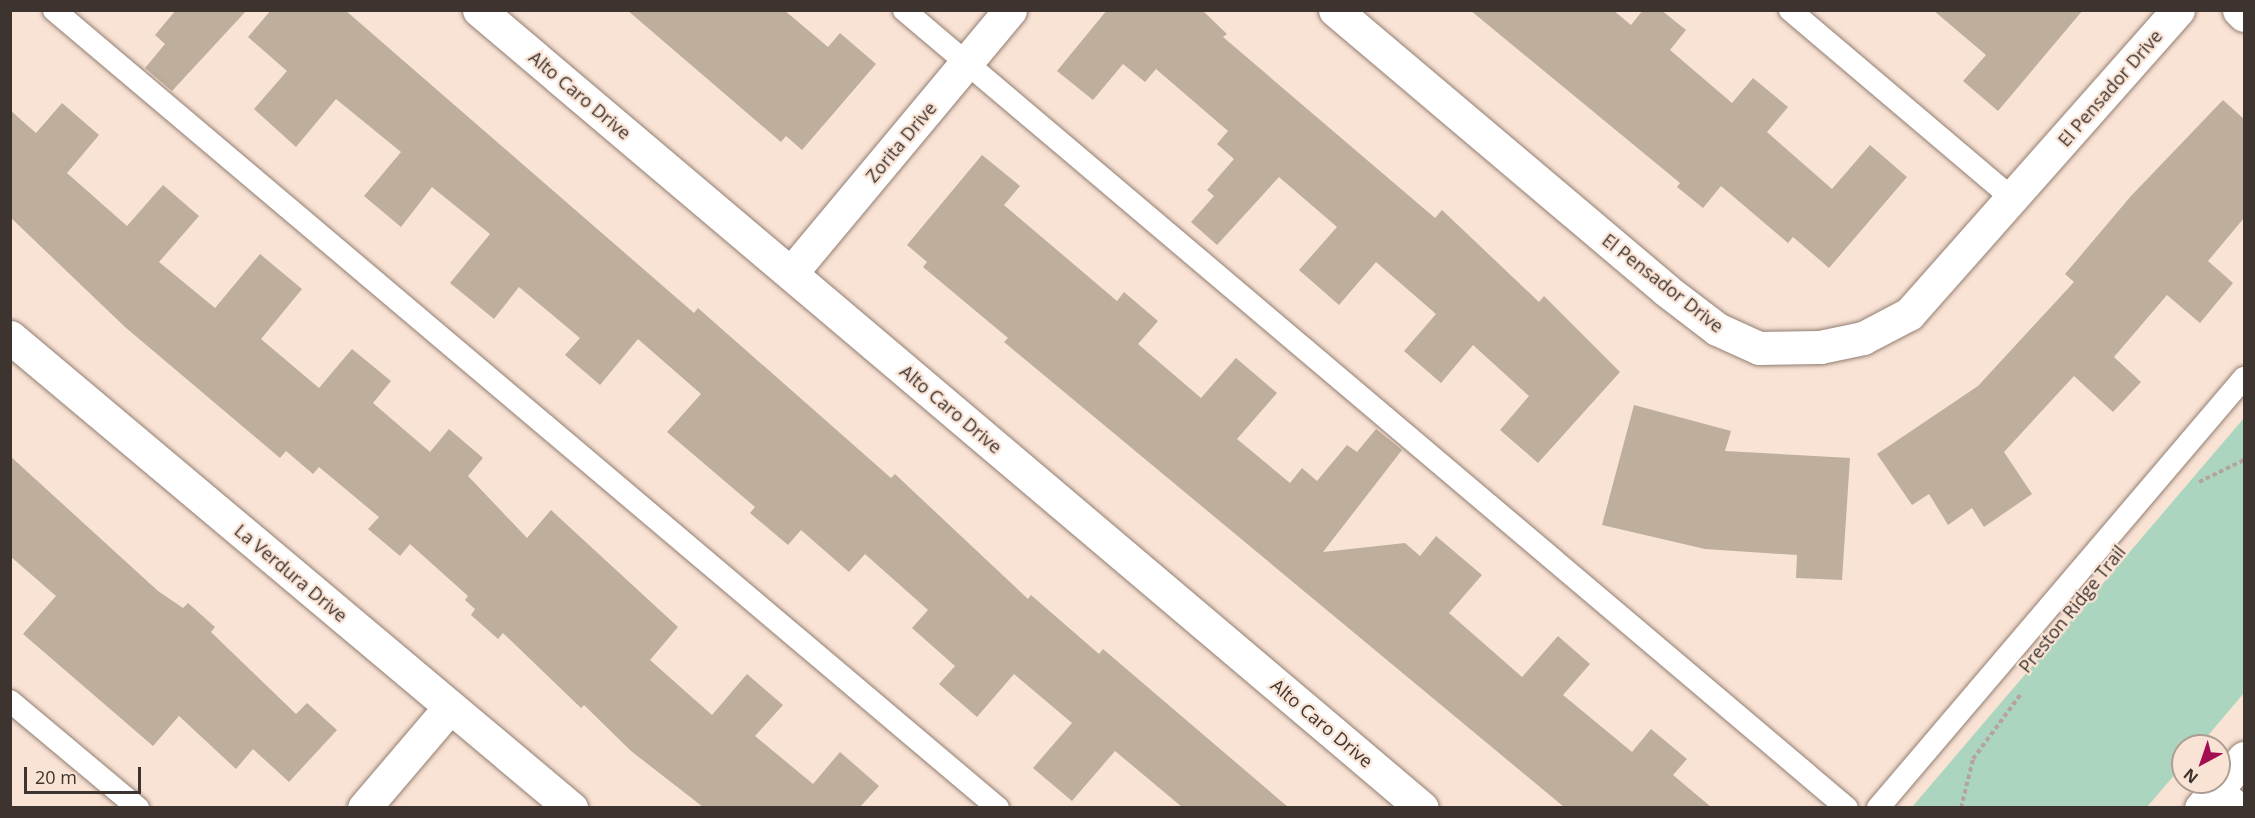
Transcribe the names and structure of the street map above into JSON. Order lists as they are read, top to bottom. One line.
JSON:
{"streets":{"street":["El Pensador Drive","Alto Caro Drive","Zorita Drive","La Verdura Drive"],"path":["Preston Ridge Trail"]},"crossings":[["Alto Caro Drive","Zorita Drive"]],"scale_bar":"20 m","north":"bottom left"}
